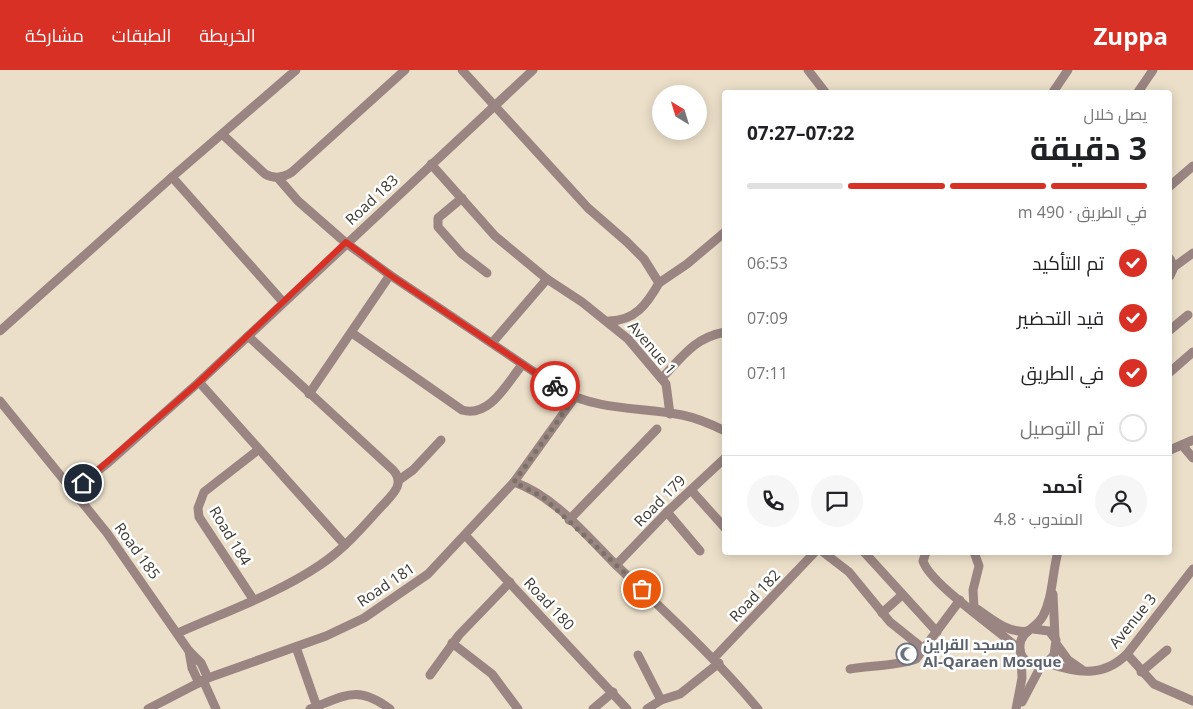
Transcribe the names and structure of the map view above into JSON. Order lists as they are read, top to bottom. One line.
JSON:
{"streets":{"street":["Road 183","Avenue 1","Road 179","Road 184","Road 185","Road 181","Road 182","Road 180","Avenue 3"]},"crossings":[["Road 183","Avenue 1"],["Road 183","Road 185"],["Road 185","Road 181"],["Road 181","Road 180"]],"places":{"mosque":["مسجد القراين Al-Qaraen Mosque"]},"north":"top left","page":{"header":"Zuppa","nav":["الخريطة","الطبقات","مشاركة"],"heading":["3 دقيقة","يصل خلال","07:22–07:27"],"panel":["أحمد","المندوب · 4.8"],"bar":"في الطريق · 490 m","list":[["تم التأكيد","06:53"],["قيد التحضير","07:09"],["في الطريق","07:11"],"تم التوصيل"]}}
